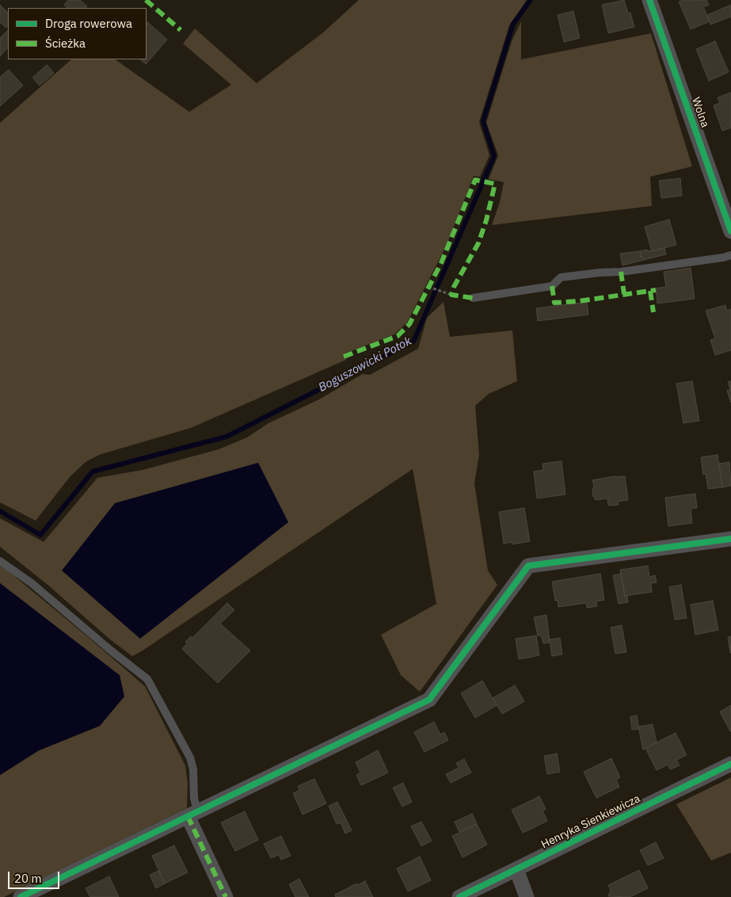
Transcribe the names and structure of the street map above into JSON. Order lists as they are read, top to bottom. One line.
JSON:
{"streets":{"street":["Wolna","Henryka Sienkiewicza"]},"water":["Boguszowicki Potok"],"legend":["Droga rowerowa","Ścieżka"],"scale_bar":"20 m"}
